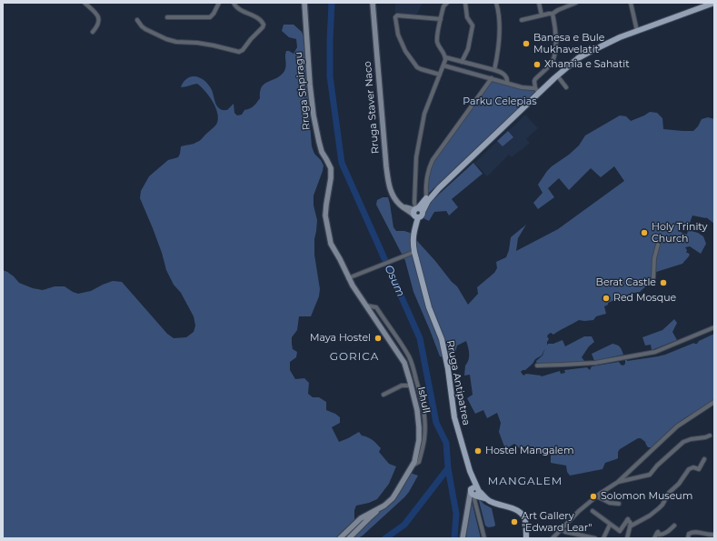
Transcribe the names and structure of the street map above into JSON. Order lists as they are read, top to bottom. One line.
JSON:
{"streets":{"main road":["Rruga Antipatrea"],"street":["Rruga Shpiragu","Rruga Staver Naco","Ishull"]},"crossings":[["Rruga Shpiragu","Ishull"],["Rruga Staver Naco","Rruga Antipatrea"]],"districts":["GORICA","MANGALEM"],"water":["Osum"],"parks":["Parku Celepias"],"places":["Banesa e Bule Mukhavelatit","Xhamia e Sahatit","Holy Trinity Church","Berat Castle","Red Mosque","Maya Hostel","Hostel Mangalem","Solomon Museum","Art Gallery \"Edward Lear\""]}
